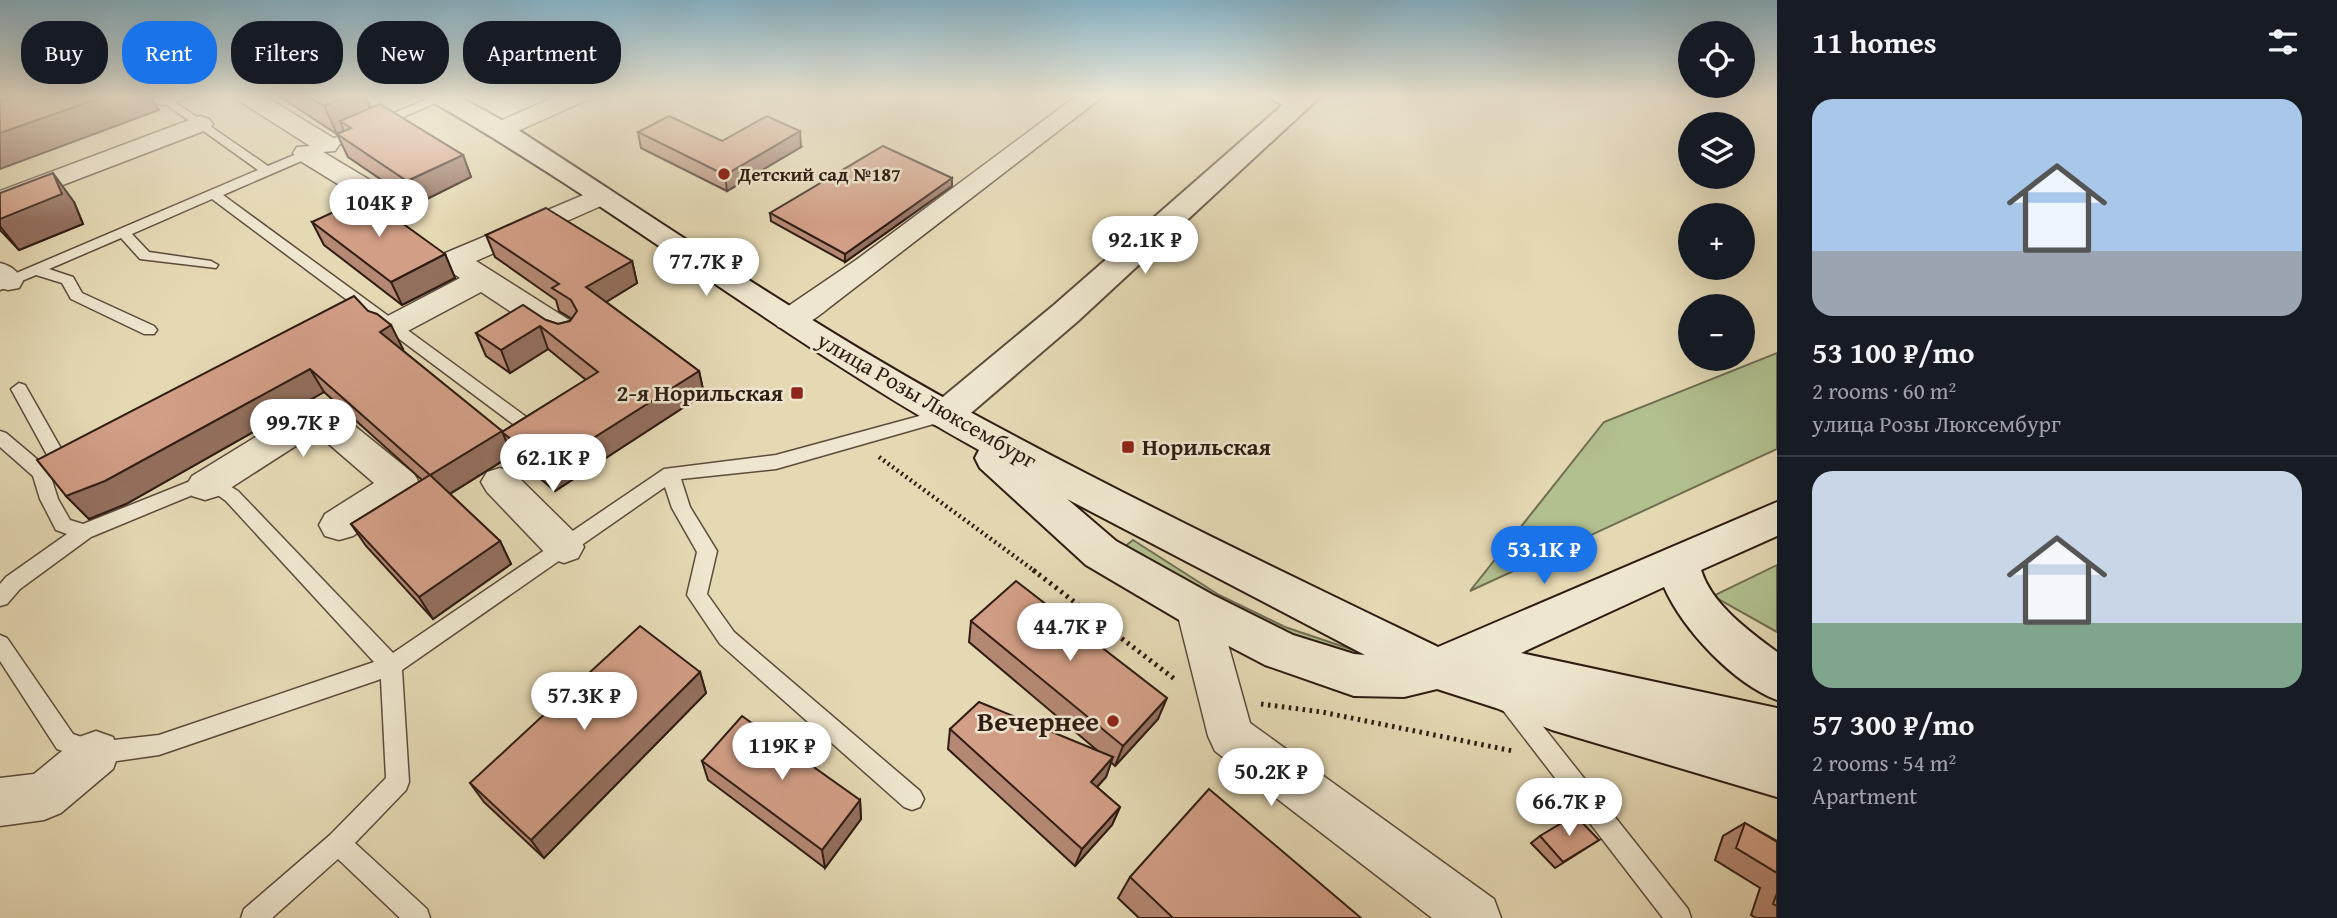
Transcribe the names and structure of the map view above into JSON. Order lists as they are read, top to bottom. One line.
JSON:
{"streets":{"main road":["улица Розы Люксембург"]},"places":{"other":["Детский сад №187","Вечернее"],"transit":["2-я Норильская","Норильская"]},"page":{"heading":"11 homes","map_buttons":["+","−"],"chip":["Buy","Rent","Filters","New","Apartment"],"list":[{"name":"53 100 ₽/mo","note":"2 rooms · 60 m² · улица Розы Люксембург"},{"name":"57 300 ₽/mo","note":"2 rooms · 54 m² · Apartment"}],"price":["104K ₽","92.1K ₽","77.7K ₽","99.7K ₽","62.1K ₽","53.1K ₽","44.7K ₽","57.3K ₽","119K ₽","50.2K ₽","66.7K ₽"]}}
